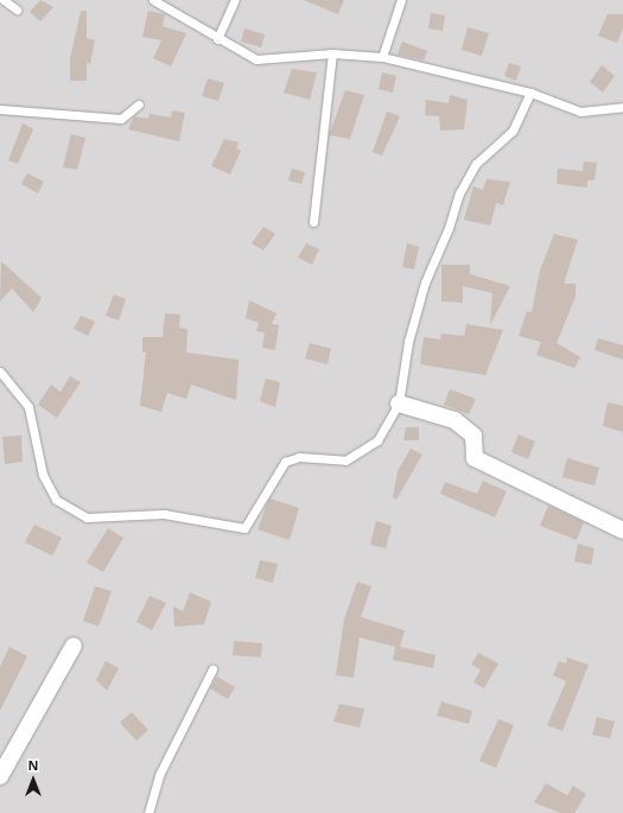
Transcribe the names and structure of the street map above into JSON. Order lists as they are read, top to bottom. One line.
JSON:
{"north":"top"}
